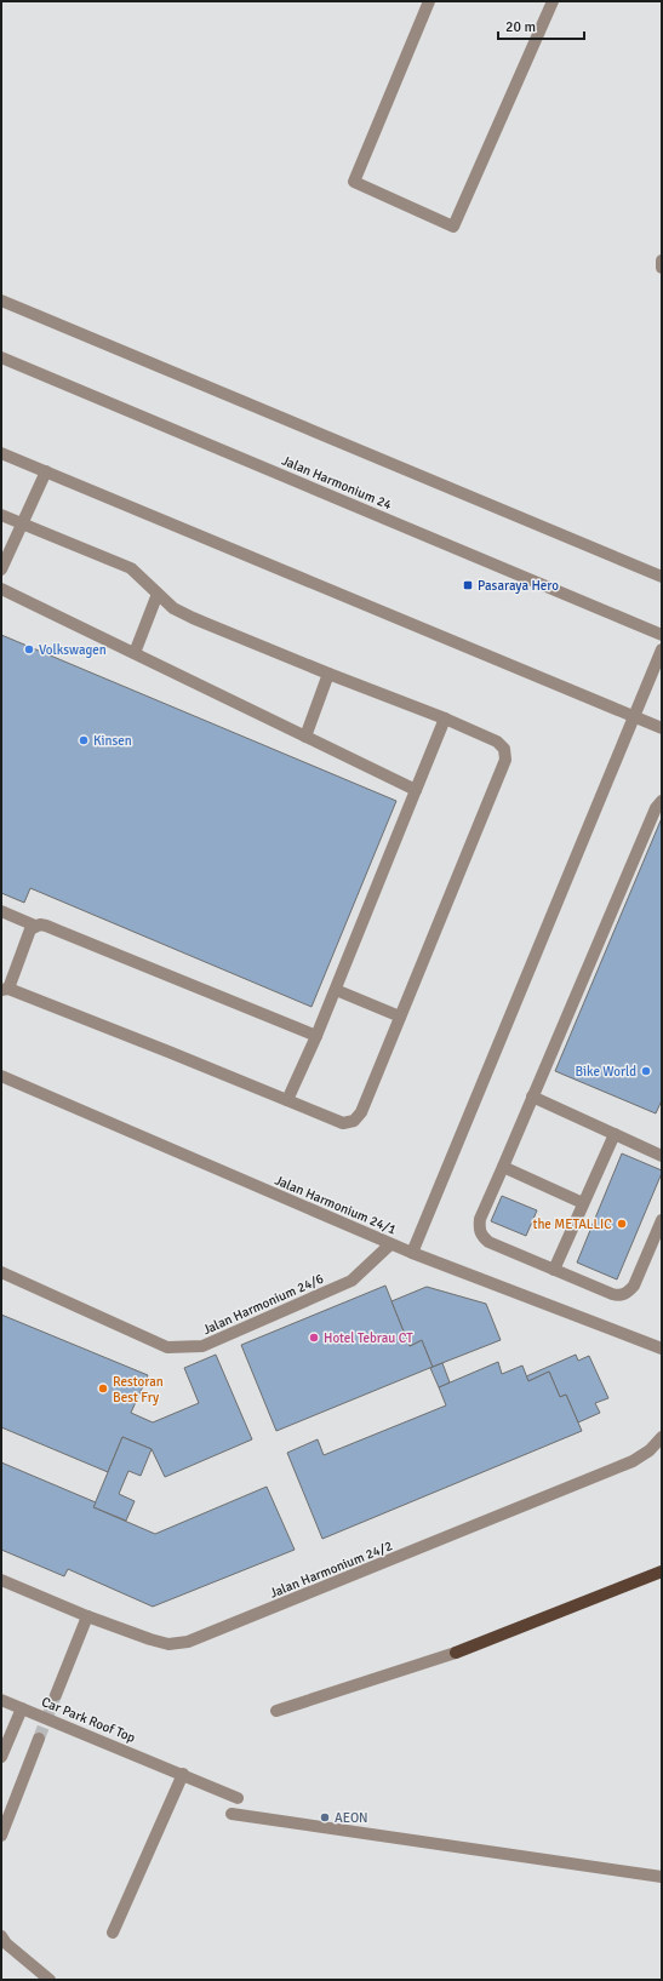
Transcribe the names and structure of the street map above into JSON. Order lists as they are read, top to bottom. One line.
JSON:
{"streets":{"street":["Jalan Harmonium 24","Jalan Harmonium 24/1","Jalan Harmonium 24/6","Jalan Harmonium 24/2","Car Park Roof Top"]},"crossings":[["Jalan Harmonium 24/1","Jalan Harmonium 24/6"]],"places":{"transit":["Pasaraya Hero"],"other":["Volkswagen","Kinsen","Bike World","the METALLIC","Hotel Tebrau CT","Restoran Best Fry","AEON"]},"scale_bar":"20 m"}
